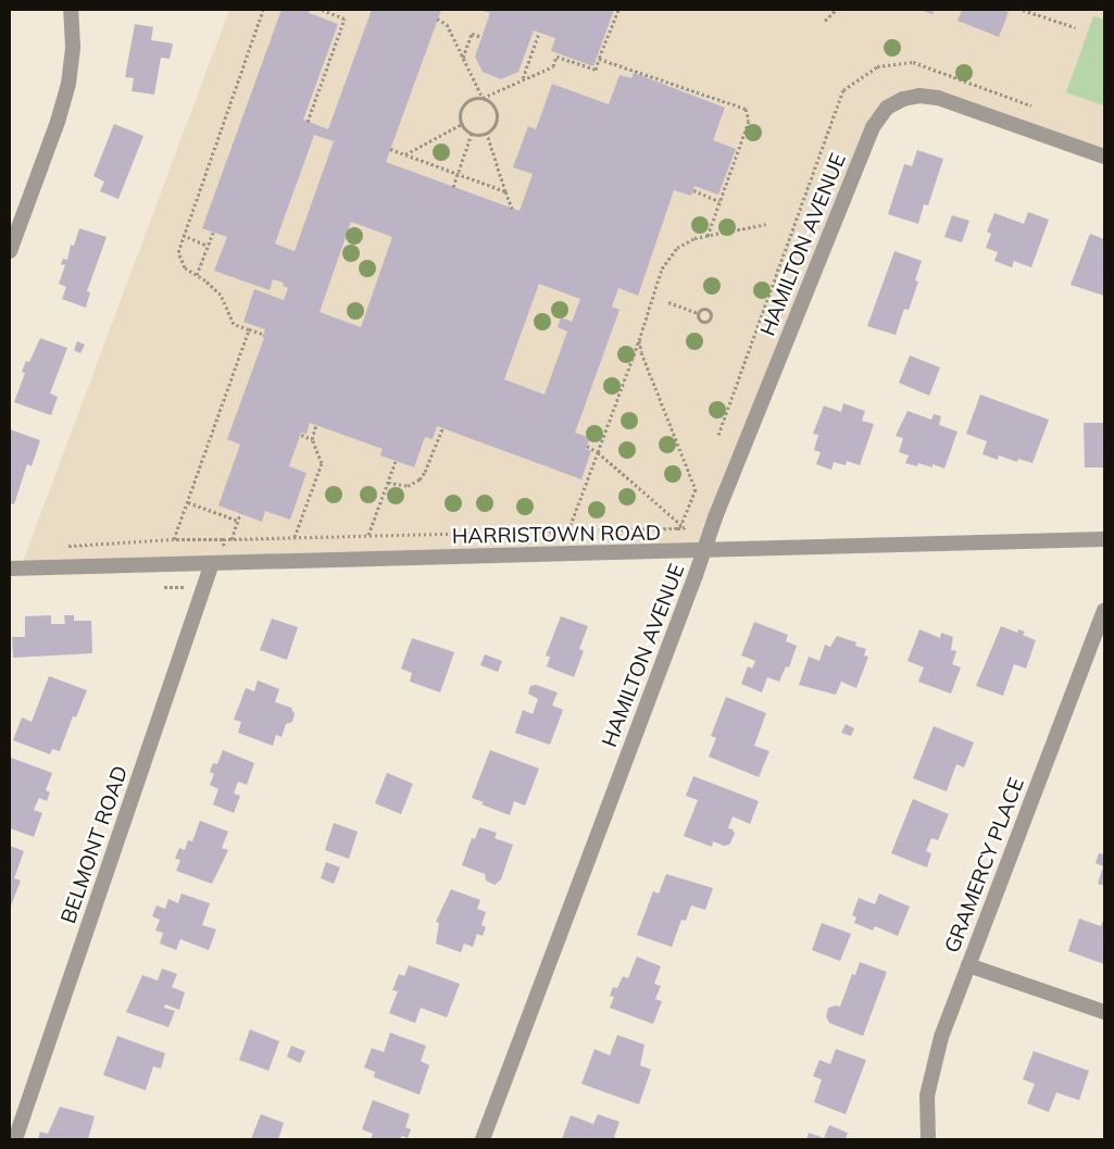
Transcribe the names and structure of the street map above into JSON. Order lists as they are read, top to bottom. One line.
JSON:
{"streets":{"street":["HAMILTON AVENUE","HARRISTOWN ROAD","BELMONT ROAD","GRAMERCY PLACE"]},"crossings":[["HAMILTON AVENUE","HARRISTOWN ROAD"],["HARRISTOWN ROAD","BELMONT ROAD"]]}
